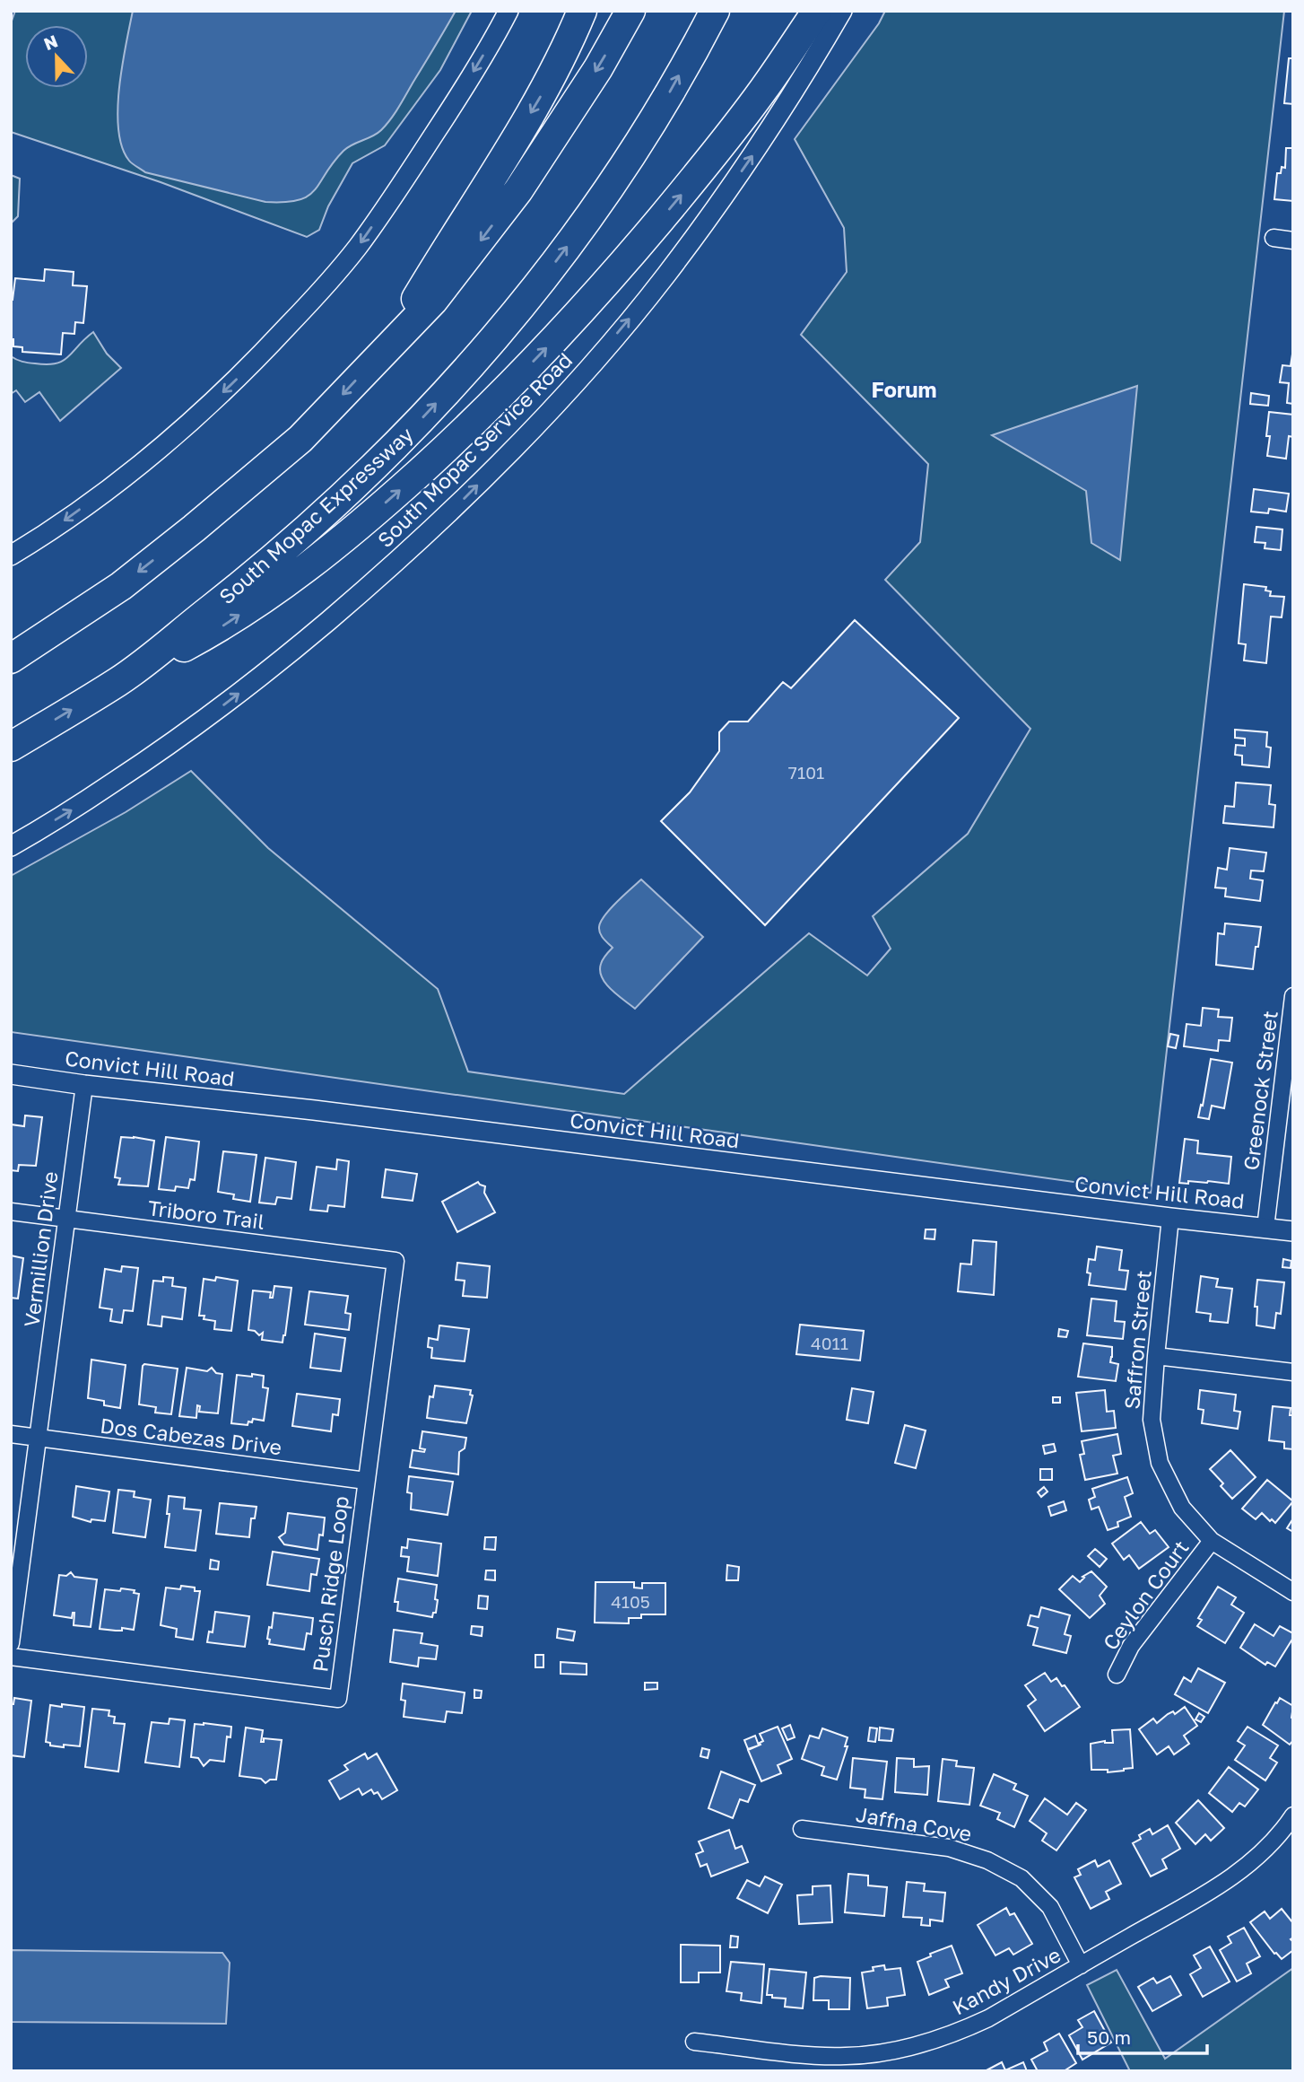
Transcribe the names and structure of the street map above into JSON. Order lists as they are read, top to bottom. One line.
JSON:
{"streets":{"highway":["South Mopac Expressway"],"street":["South Mopac Service Road","Convict Hill Road","Greenock Street","Triboro Trail","Vermillion Drive","Saffron Street","Dos Cabezas Drive","Pusch Ridge Loop","Ceylon Court","Jaffna Cove","Kandy Drive"]},"crossings":[["Convict Hill Road","Greenock Street"],["Convict Hill Road","Vermillion Drive"],["Convict Hill Road","Saffron Street"],["Triboro Trail","Vermillion Drive"],["Triboro Trail","Pusch Ridge Loop"],["Vermillion Drive","Dos Cabezas Drive"],["Saffron Street","Ceylon Court"],["Dos Cabezas Drive","Pusch Ridge Loop"],["Jaffna Cove","Kandy Drive"]],"one_way":["South Mopac Service Road"],"districts":["Forum"],"house_numbers":["7101","4011","4105"],"scale_bar":"50 m","north":"top"}
